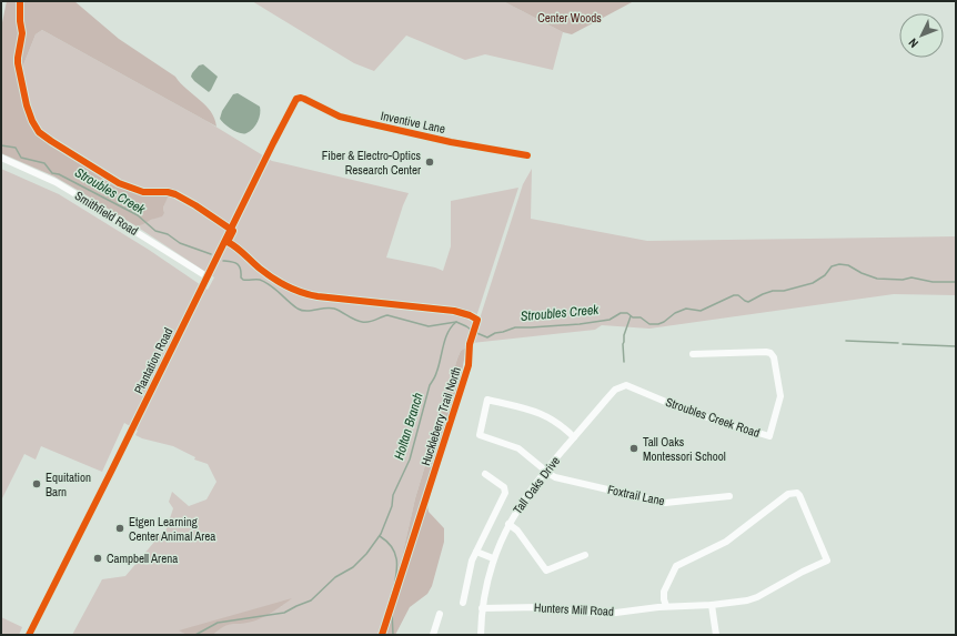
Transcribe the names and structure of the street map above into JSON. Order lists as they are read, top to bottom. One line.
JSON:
{"streets":{"street":["Inventive Lane","Smithfield Road","Plantation Road","Stroubles Creek Road","Tall Oaks Drive","Foxtrail Lane","Hunters Mill Road"],"cycle path":["Huckleberry Trail North"]},"crossings":[["Inventive Lane","Plantation Road"],["Smithfield Road","Plantation Road"],["Stroubles Creek Road","Tall Oaks Drive"],["Tall Oaks Drive","Foxtrail Lane"],["Tall Oaks Drive","Hunters Mill Road"]],"water":["Stroubles Creek","Holtan Branch"],"parks":["Center Woods"],"places":["Fiber & Electro-Optics Research Center","Tall Oaks Montessori School","Equitation Barn","Etgen Learning Center Animal Area","Campbell Arena"],"north":"bottom left"}
